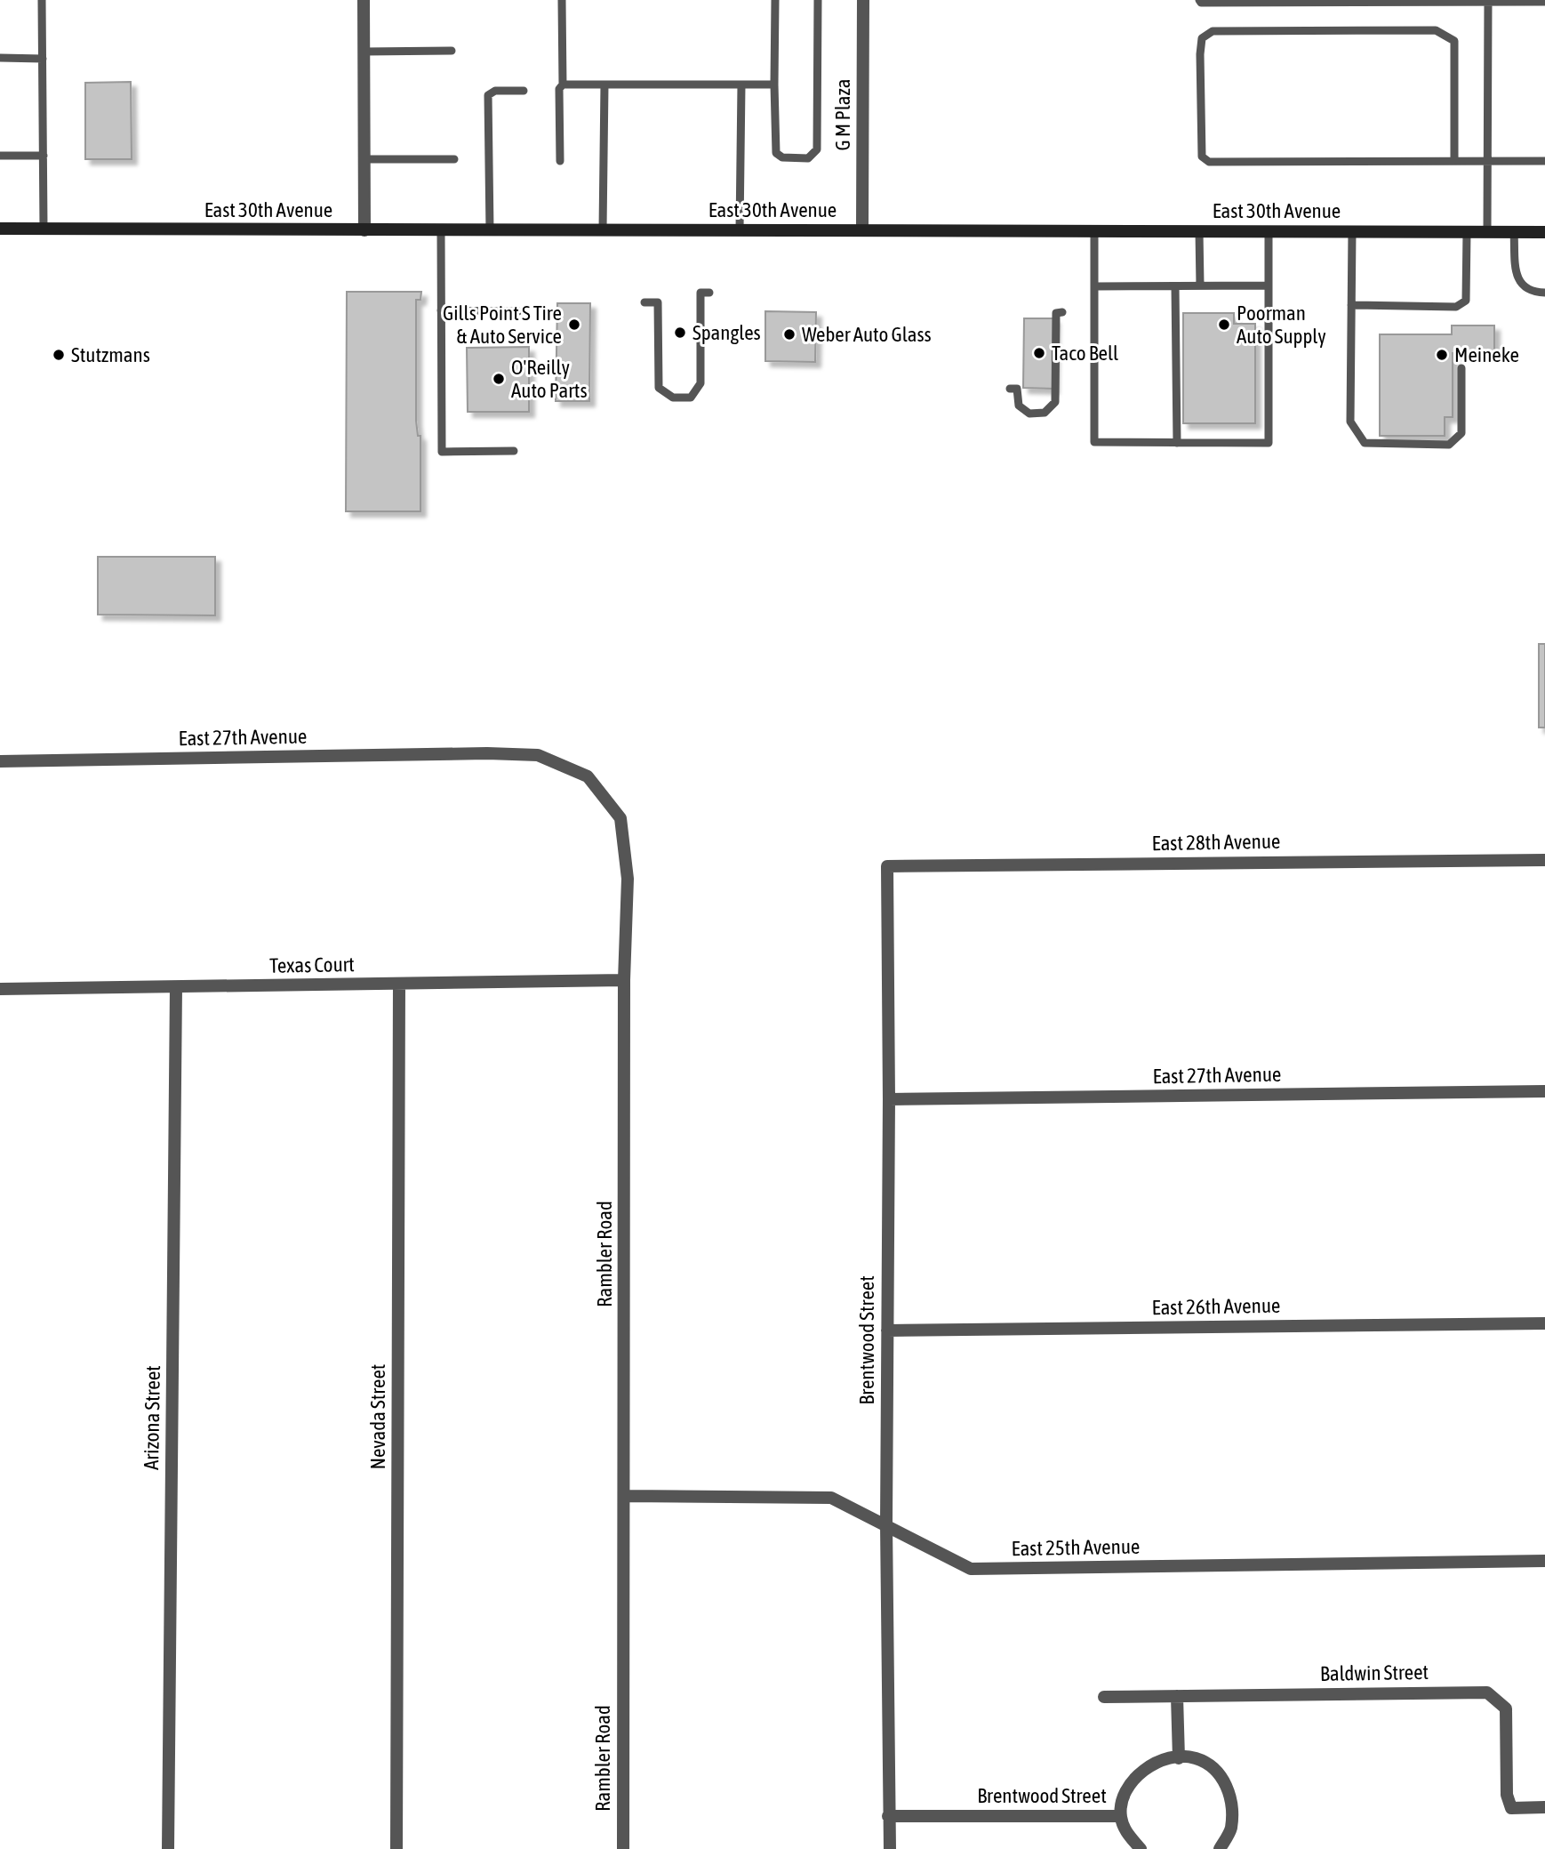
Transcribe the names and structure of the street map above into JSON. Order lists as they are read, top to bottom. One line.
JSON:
{"streets":{"main road":["East 30th Avenue"],"street":["G M Plaza","East 27th Avenue","East 28th Avenue","Texas Court","Rambler Road","East 26th Avenue","Brentwood Street","Nevada Street","Arizona Street","East 25th Avenue","Baldwin Street"]},"crossings":[["G M Plaza","East 30th Avenue"],["East 27th Avenue","Rambler Road"],["East 27th Avenue","Brentwood Street"],["East 28th Avenue","Brentwood Street"],["Texas Court","Rambler Road"],["Texas Court","Nevada Street"],["Texas Court","Arizona Street"],["Rambler Road","East 25th Avenue"],["East 26th Avenue","Brentwood Street"],["Brentwood Street","East 25th Avenue"]],"places":["Gills Point S Tire & Auto Service","Poorman Auto Supply","Spangles","Weber Auto Glass","Taco Bell","Stutzmans","Meineke","O'Reilly Auto Parts"]}
